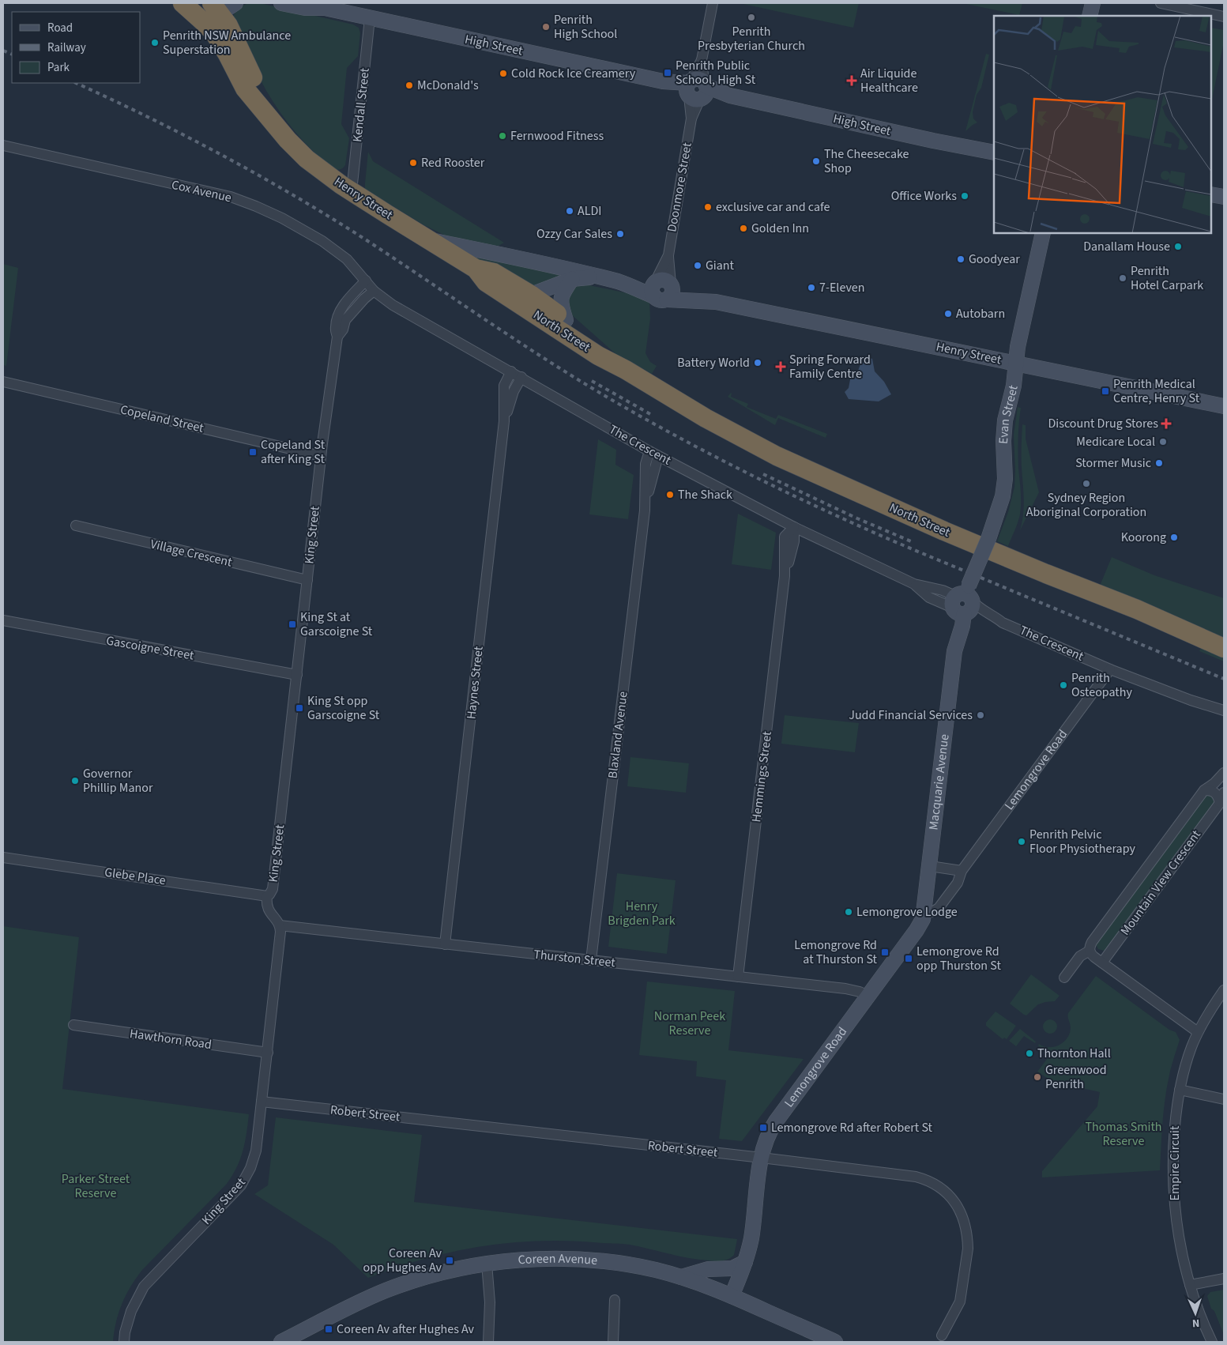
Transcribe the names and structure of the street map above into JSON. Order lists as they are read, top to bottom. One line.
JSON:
{"streets":{"highway":["Henry Street","North Street"],"street":["High Street","Kendall Street","Doonmore Street","Cox Avenue","Evan Street","Copeland Street","The Crescent","King Street","Village Crescent","Gascoigne Street","Haynes Street","Blaxland Avenue","Lemongrove Road","Hemmings Street","Macquarie Avenue","Glebe Place","Mountain View Crescent","Thurston Street","Hawthorn Road","Robert Street","Empire Circuit","Coreen Avenue"]},"crossings":[["High Street","Kendall Street"],["High Street","Doonmore Street"],["Kendall Street","Henry Street"],["Doonmore Street","Henry Street"],["Cox Avenue","The Crescent"],["Cox Avenue","King Street"],["Henry Street","North Street"],["Henry Street","Evan Street"],["Evan Street","The Crescent"],["Evan Street","Macquarie Avenue"],["Copeland Street","King Street"],["The Crescent","King Street"],["The Crescent","Haynes Street"],["The Crescent","Blaxland Avenue"],["The Crescent","Lemongrove Road"],["The Crescent","Hemmings Street"],["The Crescent","Macquarie Avenue"],["King Street","Village Crescent"],["King Street","Gascoigne Street"],["King Street","Glebe Place"],["King Street","Thurston Street"],["King Street","Hawthorn Road"],["King Street","Robert Street"],["Haynes Street","Thurston Street"],["Blaxland Avenue","Thurston Street"],["Lemongrove Road","Macquarie Avenue"],["Lemongrove Road","Thurston Street"],["Lemongrove Road","Robert Street"],["Lemongrove Road","Coreen Avenue"],["Hemmings Street","Thurston Street"]],"parks":["Henry Brigden Park","Norman Peek Reserve","Thomas Smith Reserve","Parker Street Reserve"],"places":{"other":["Penrith Presbyterian Church","Penrith High School","Penrith NSW Ambulance Superstation","Cold Rock Ice Creamery","McDonald's","Fernwood Fitness","The Cheesecake Shop","Red Rooster","Office Works","exclusive car and cafe","ALDI","Golden Inn","Ozzy Car Sales","Danallam House","Goodyear","Giant","Penrith Hotel Carpark","7-Eleven","Autobarn","Battery World","Medicare Local","Stormer Music","Sydney Region Aboriginal Corporation","The Shack","Koorong","Penrith Osteopathy","Judd Financial Services","Governor Phillip Manor","Penrith Pelvic Floor Physiotherapy","Lemongrove Lodge","Thornton Hall","Greenwood Penrith"],"transit":["Penrith Public School, High St","Penrith Medical Centre, Henry St","Copeland St after King St","King St at Garscoigne St","King St opp Garscoigne St","Lemongrove Rd at Thurston St","Lemongrove Rd opp Thurston St","Lemongrove Rd after Robert St","Coreen Av opp Hughes Av","Coreen Av after Hughes Av"],"health":["Air Liquide Healthcare","Spring Forward Family Centre","Discount Drug Stores"]},"legend":["Road","Railway","Park"],"north":"bottom"}
